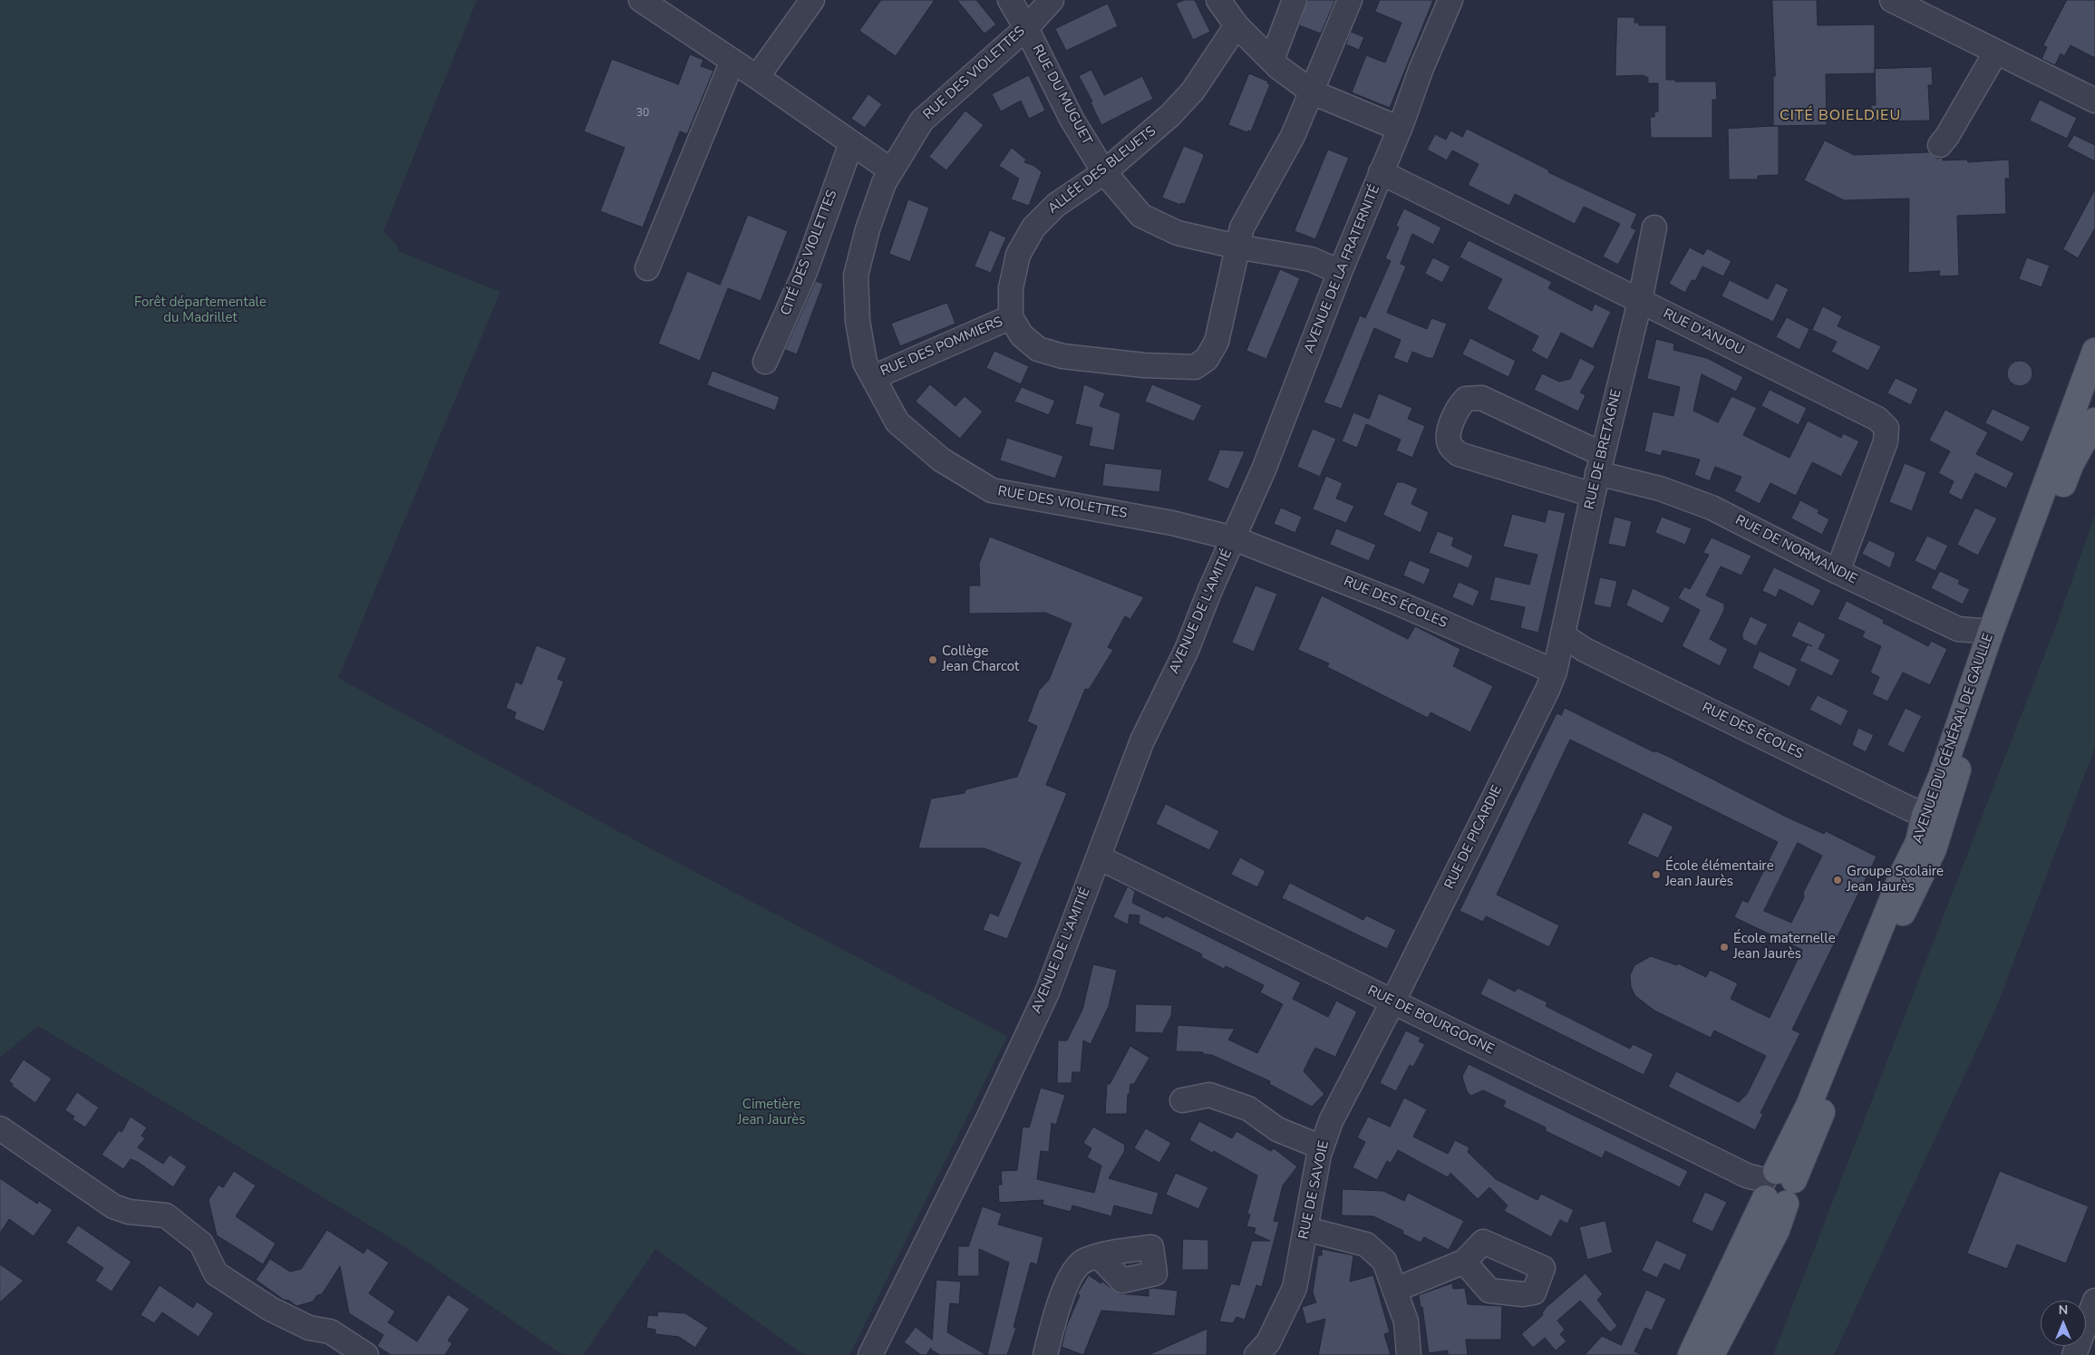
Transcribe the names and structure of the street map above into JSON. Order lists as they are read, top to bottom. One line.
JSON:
{"streets":{"main road":["AVENUE DU GÉNÉRAL DE GAULLE"],"street":["RUE DES VIOLETTES","RUE DU MUGUET","ALLÉE DES BLEUETS","CITÉ DES VIOLETTES","AVENUE DE LA FRATERNITÉ","RUE D'ANJOU","RUE DES POMMIERS","RUE DE BRETAGNE","RUE DE NORMANDIE","RUE DES ÉCOLES","AVENUE DE L'AMITIÉ","RUE DE PICARDIE","RUE DE BOURGOGNE","RUE DE SAVOIE"]},"crossings":[["RUE DES VIOLETTES","RUE DU MUGUET"],["RUE DES VIOLETTES","AVENUE DE LA FRATERNITÉ"],["RUE DES VIOLETTES","RUE DES POMMIERS"],["RUE DES VIOLETTES","RUE DES ÉCOLES"],["RUE DES VIOLETTES","AVENUE DE L'AMITIÉ"],["RUE DU MUGUET","ALLÉE DES BLEUETS"],["RUE DU MUGUET","AVENUE DE LA FRATERNITÉ"],["ALLÉE DES BLEUETS","RUE DES POMMIERS"],["AVENUE DE LA FRATERNITÉ","RUE D'ANJOU"],["AVENUE DE LA FRATERNITÉ","RUE DES ÉCOLES"],["AVENUE DE LA FRATERNITÉ","AVENUE DE L'AMITIÉ"],["RUE D'ANJOU","RUE DE BRETAGNE"],["RUE D'ANJOU","RUE DE NORMANDIE"],["RUE DE BRETAGNE","RUE DE NORMANDIE"],["RUE DE BRETAGNE","RUE DES ÉCOLES"],["RUE DE BRETAGNE","RUE DE PICARDIE"],["RUE DE NORMANDIE","AVENUE DU GÉNÉRAL DE GAULLE"],["RUE DES ÉCOLES","AVENUE DE L'AMITIÉ"],["RUE DES ÉCOLES","AVENUE DU GÉNÉRAL DE GAULLE"],["RUE DES ÉCOLES","RUE DE PICARDIE"],["AVENUE DE L'AMITIÉ","RUE DE BOURGOGNE"],["AVENUE DU GÉNÉRAL DE GAULLE","RUE DE BOURGOGNE"],["RUE DE PICARDIE","RUE DE BOURGOGNE"],["RUE DE PICARDIE","RUE DE SAVOIE"],["RUE DE BOURGOGNE","RUE DE SAVOIE"]],"districts":["CITÉ BOIELDIEU"],"parks":["Forêt départementale du Madrillet","Cimetière Jean Jaurès"],"places":["Collège Jean Charcot","École élémentaire Jean Jaurès","Groupe Scolaire Jean Jaurès","École maternelle Jean Jaurès"],"house_numbers":["30"],"north":"top"}
